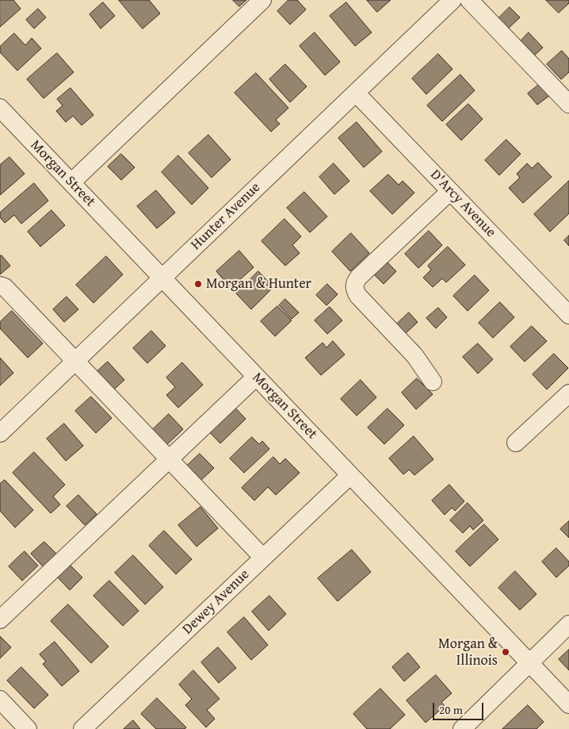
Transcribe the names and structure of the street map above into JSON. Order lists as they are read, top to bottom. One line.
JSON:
{"streets":{"street":["Morgan Street","D'Arcy Avenue","Hunter Avenue","Dewey Avenue"]},"crossings":[["Morgan Street","Hunter Avenue"],["Morgan Street","Dewey Avenue"],["D'Arcy Avenue","Hunter Avenue"]],"places":["Morgan & Hunter","Morgan & Illinois"],"scale_bar":"20 m"}
